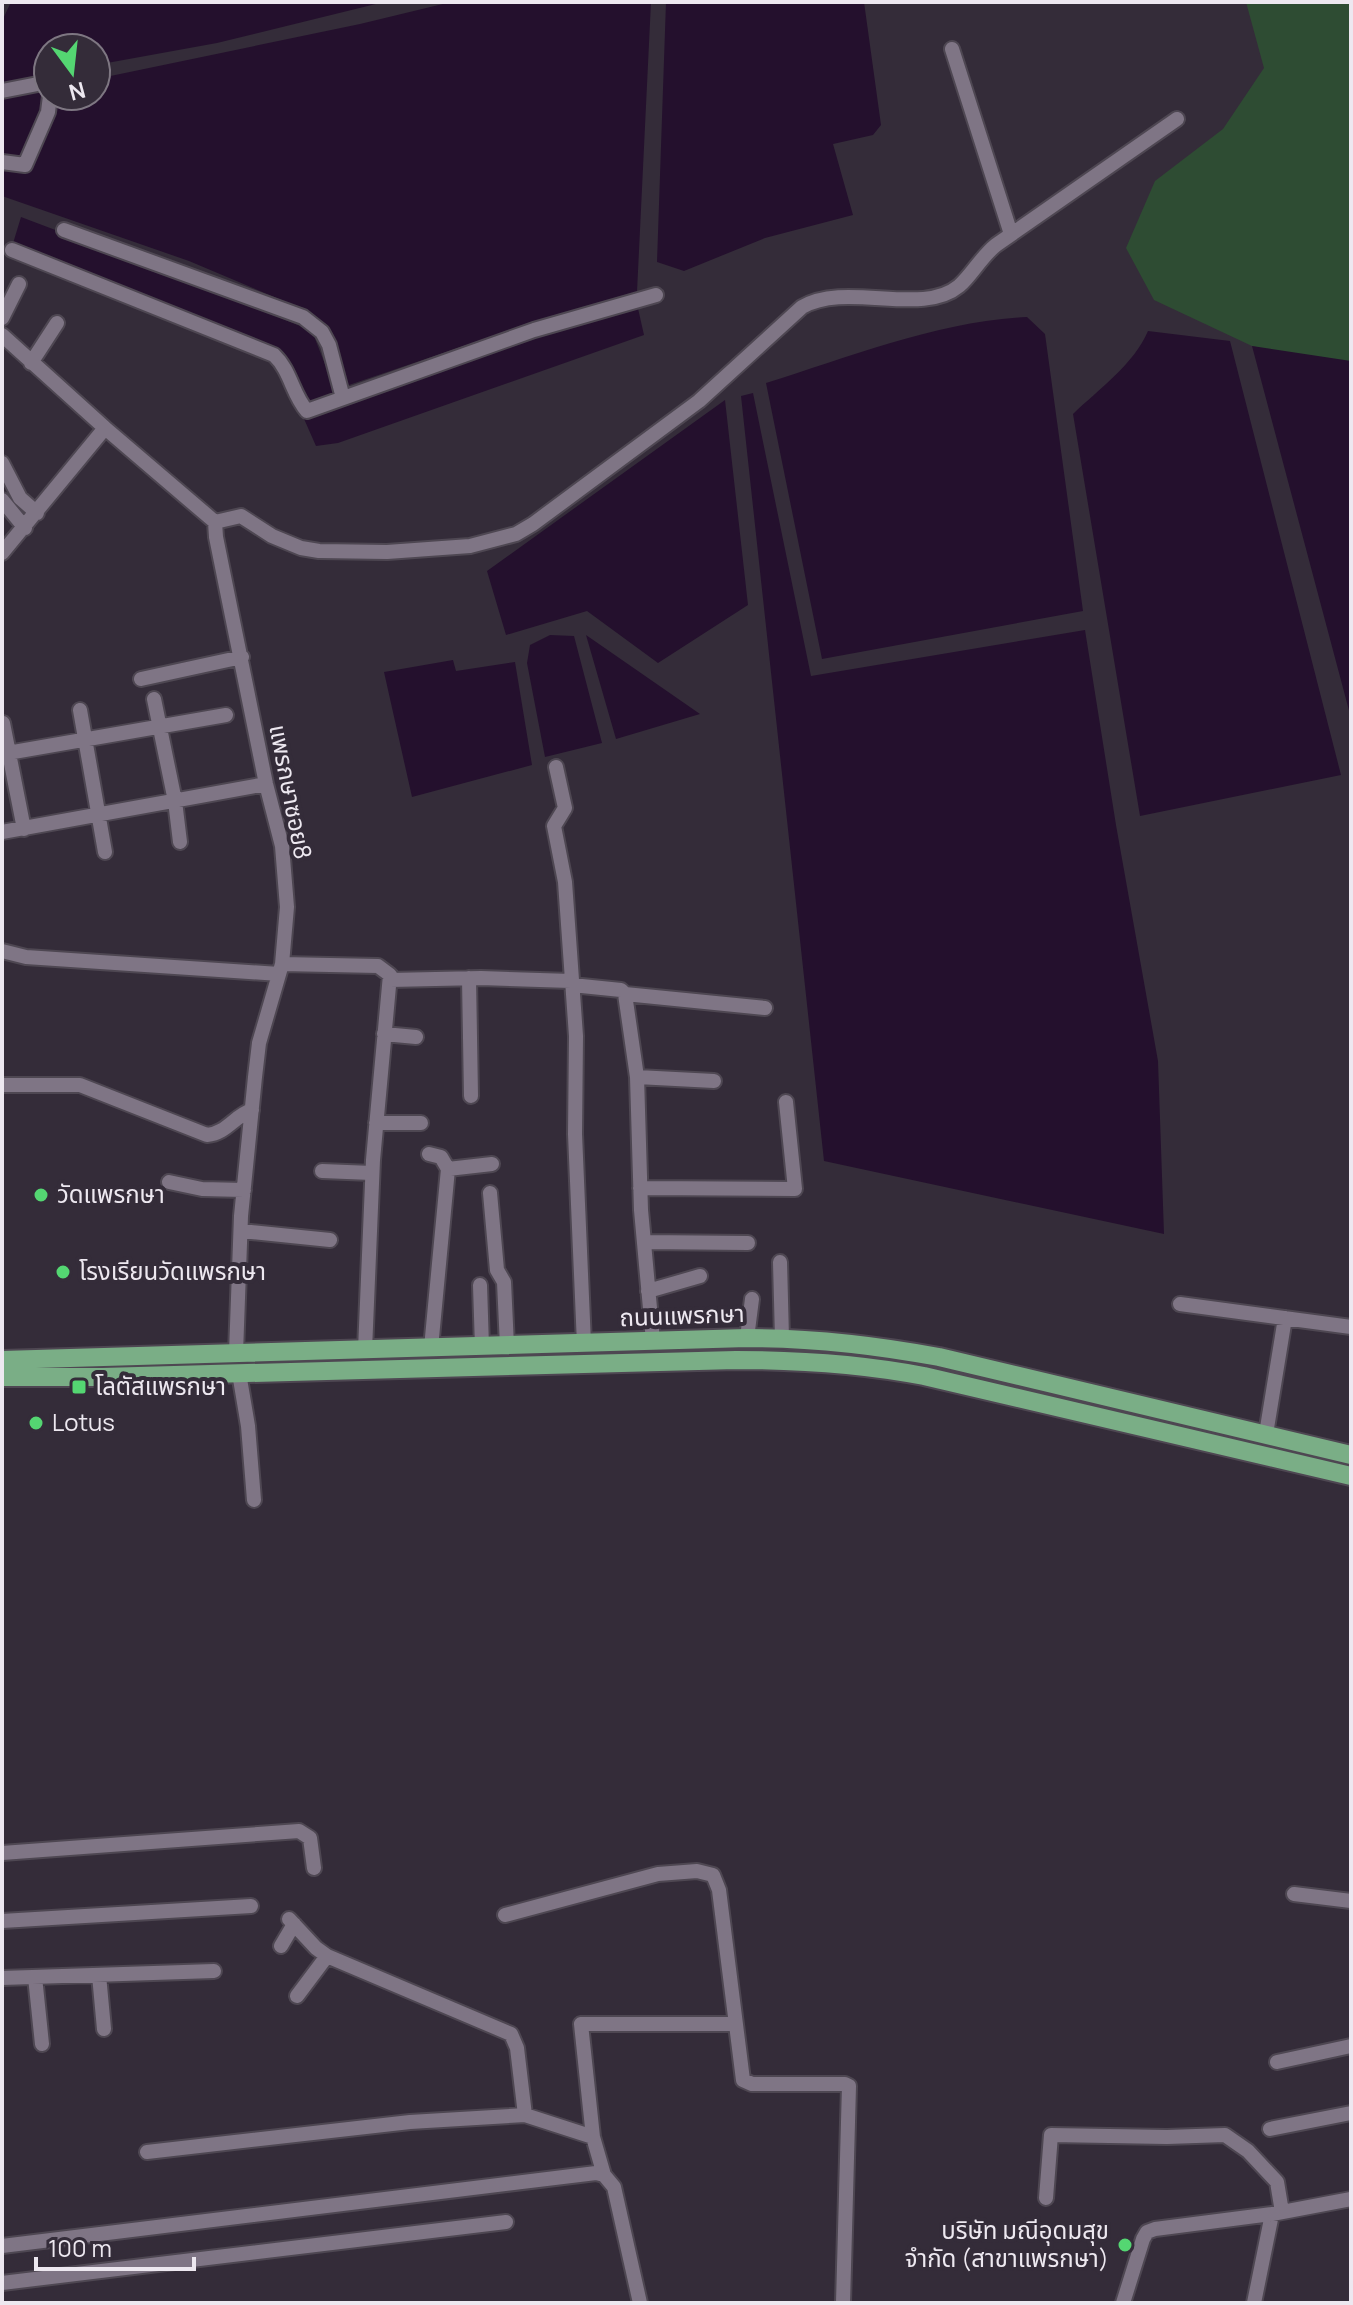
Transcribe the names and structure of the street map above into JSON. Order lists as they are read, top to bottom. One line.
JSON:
{"streets":{"main road":["ถนนแพรกษา"],"street":["แพรกษาซอย8"]},"crossings":[["แพรกษาซอย8","ถนนแพรกษา"]],"places":{"other":["วัดแพรกษา","โรงเรียนวัดแพรกษา","Lotus","บริษัท มณีอุดมสุข จำกัด (สาขาแพรกษา)"],"transit":["โลตัสแพรกษา"]},"scale_bar":"100 m","north":"bottom"}
